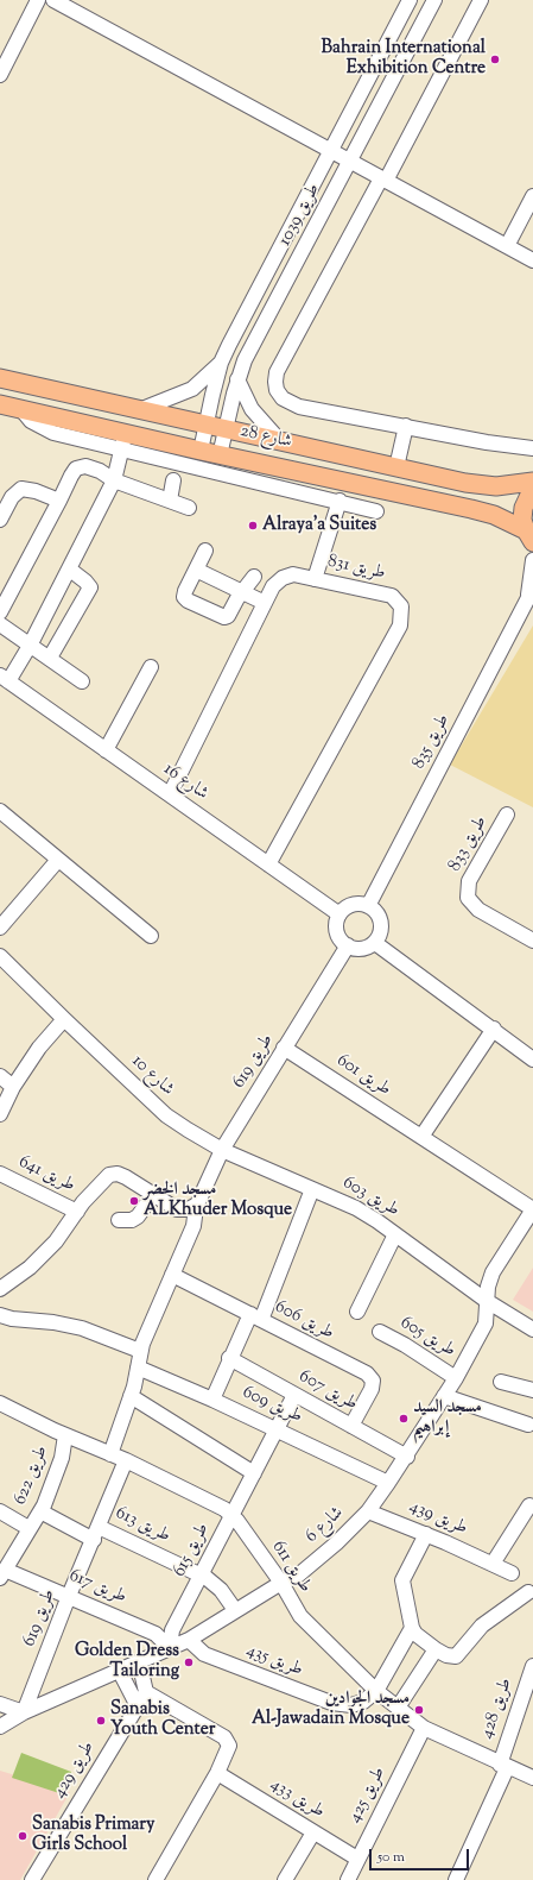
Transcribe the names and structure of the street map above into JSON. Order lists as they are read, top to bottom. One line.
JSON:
{"streets":{"main road":["شارع 28"],"street":["طريق 1039","طريق 831","طريق 835","شارع 16","طريق 833","طريق 619","شارع 10","طريق 601","طريق 641","طريق 603","طريق 606","طريق 605","طريق 607","طريق 609","طريق 622","طريق 439","طريق 613","شارع 6","طريق 615","طريق 611","طريق 617","طريق 435","طريق 428","طريق 429","طريق 425","طريق 433"]},"crossings":[["طريق 1039","شارع 28"],["شارع 28","طريق 835"],["شارع 28","شارع 16"],["طريق 831","شارع 16"],["طريق 835","شارع 16"],["طريق 835","طريق 619"],["شارع 16","طريق 619"],["طريق 619","شارع 10"],["طريق 619","طريق 601"],["طريق 619","طريق 603"],["طريق 619","طريق 606"],["طريق 619","طريق 609"],["طريق 619","طريق 613"],["طريق 619","شارع 6"],["طريق 619","طريق 611"],["طريق 619","طريق 617"],["شارع 10","طريق 603"],["طريق 601","شارع 6"],["طريق 603","شارع 6"],["طريق 606","طريق 607"],["طريق 605","شارع 6"],["طريق 607","شارع 6"],["طريق 607","طريق 615"],["طريق 609","شارع 6"],["طريق 609","طريق 615"],["طريق 622","طريق 611"],["طريق 622","طريق 617"],["طريق 439","شارع 6"],["طريق 613","شارع 6"],["طريق 613","طريق 615"],["شارع 6","طريق 615"],["شارع 6","طريق 611"],["شارع 6","طريق 617"],["شارع 6","طريق 435"],["طريق 615","طريق 611"],["طريق 615","طريق 617"],["طريق 611","طريق 435"],["طريق 611","طريق 428"],["طريق 611","طريق 425"],["طريق 425","طريق 433"]],"places":["Bahrain International Exhibition Centre","Alraya'a Suites","مسجد الخضر ALKhuder Mosque","مسجد السيد إبراهيم","Golden Dress Tailoring","مسجد الجوادين Al-Jawadain Mosque","Sanabis Youth Center","Sanabis Primary Girls School"],"scale_bar":"50 m"}
